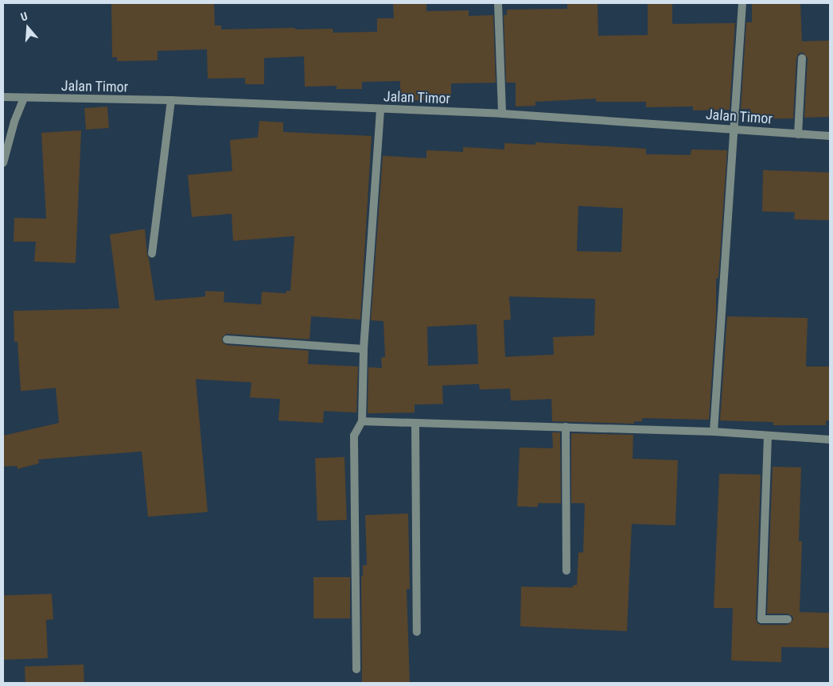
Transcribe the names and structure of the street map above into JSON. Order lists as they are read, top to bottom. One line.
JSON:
{"streets":{"street":["Jalan Timor"]},"north":"top"}
